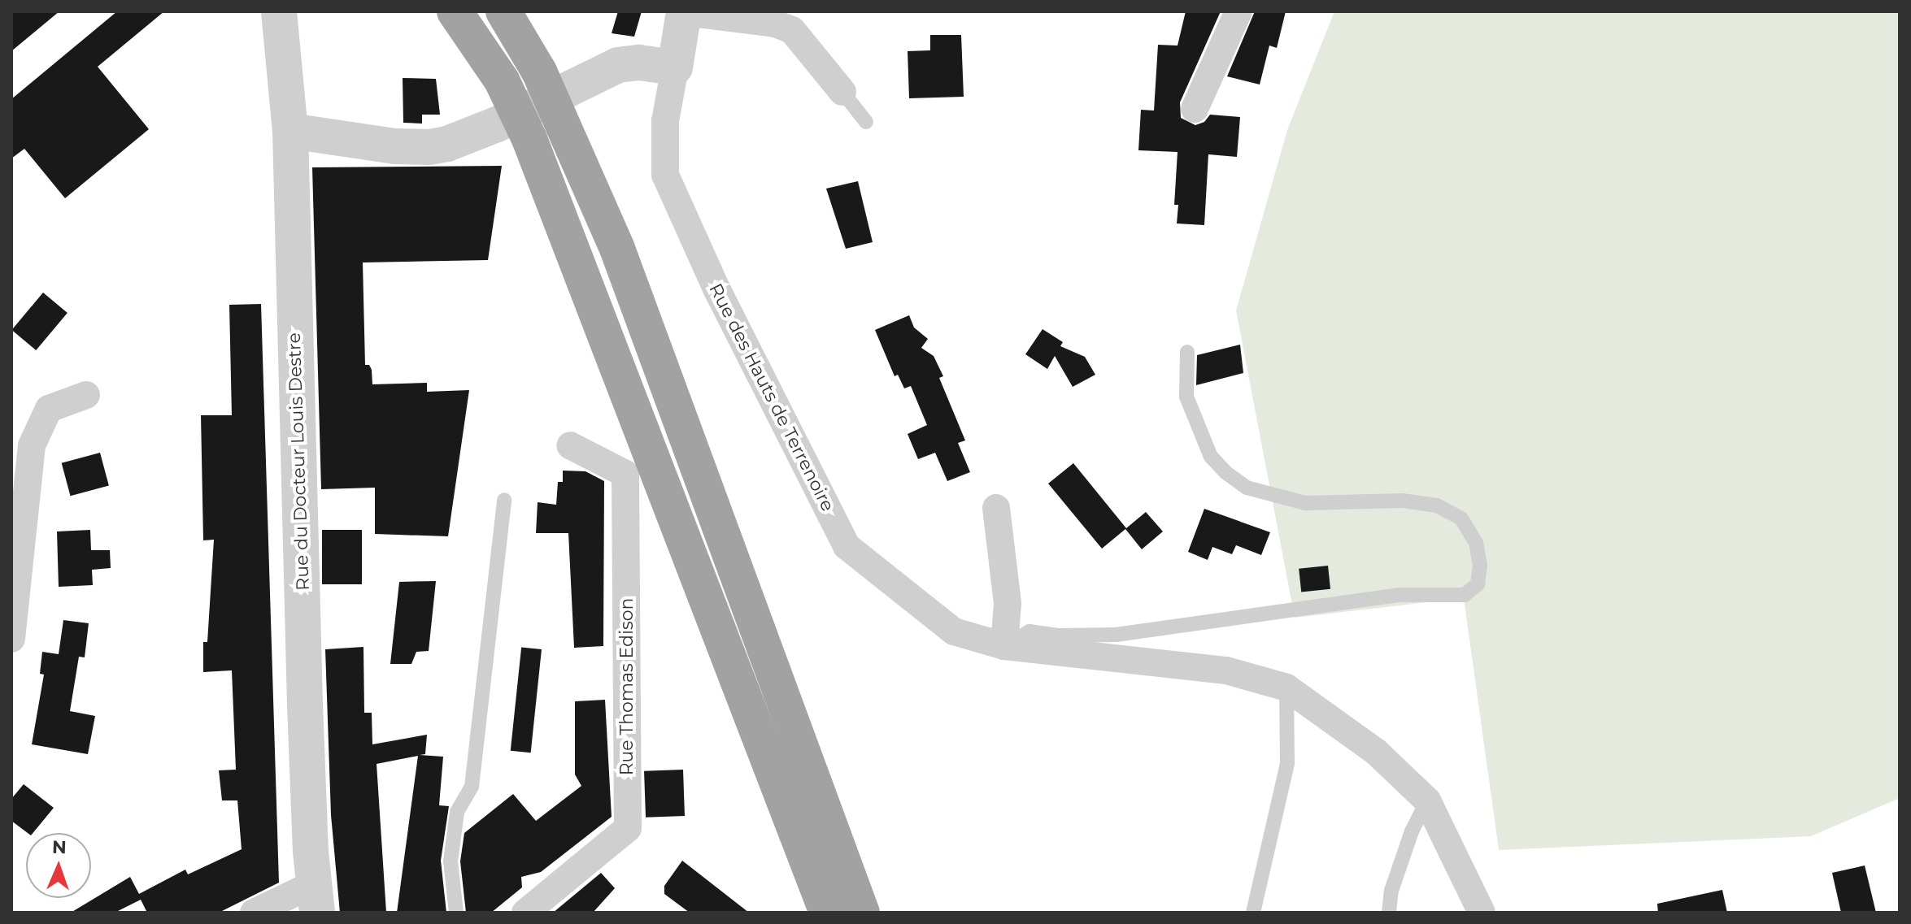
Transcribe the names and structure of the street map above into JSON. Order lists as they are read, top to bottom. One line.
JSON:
{"streets":{"street":["Rue des Hauts de Terrenoire","Rue du Docteur Louis Destre","Rue Thomas Edison"]},"north":"top"}
